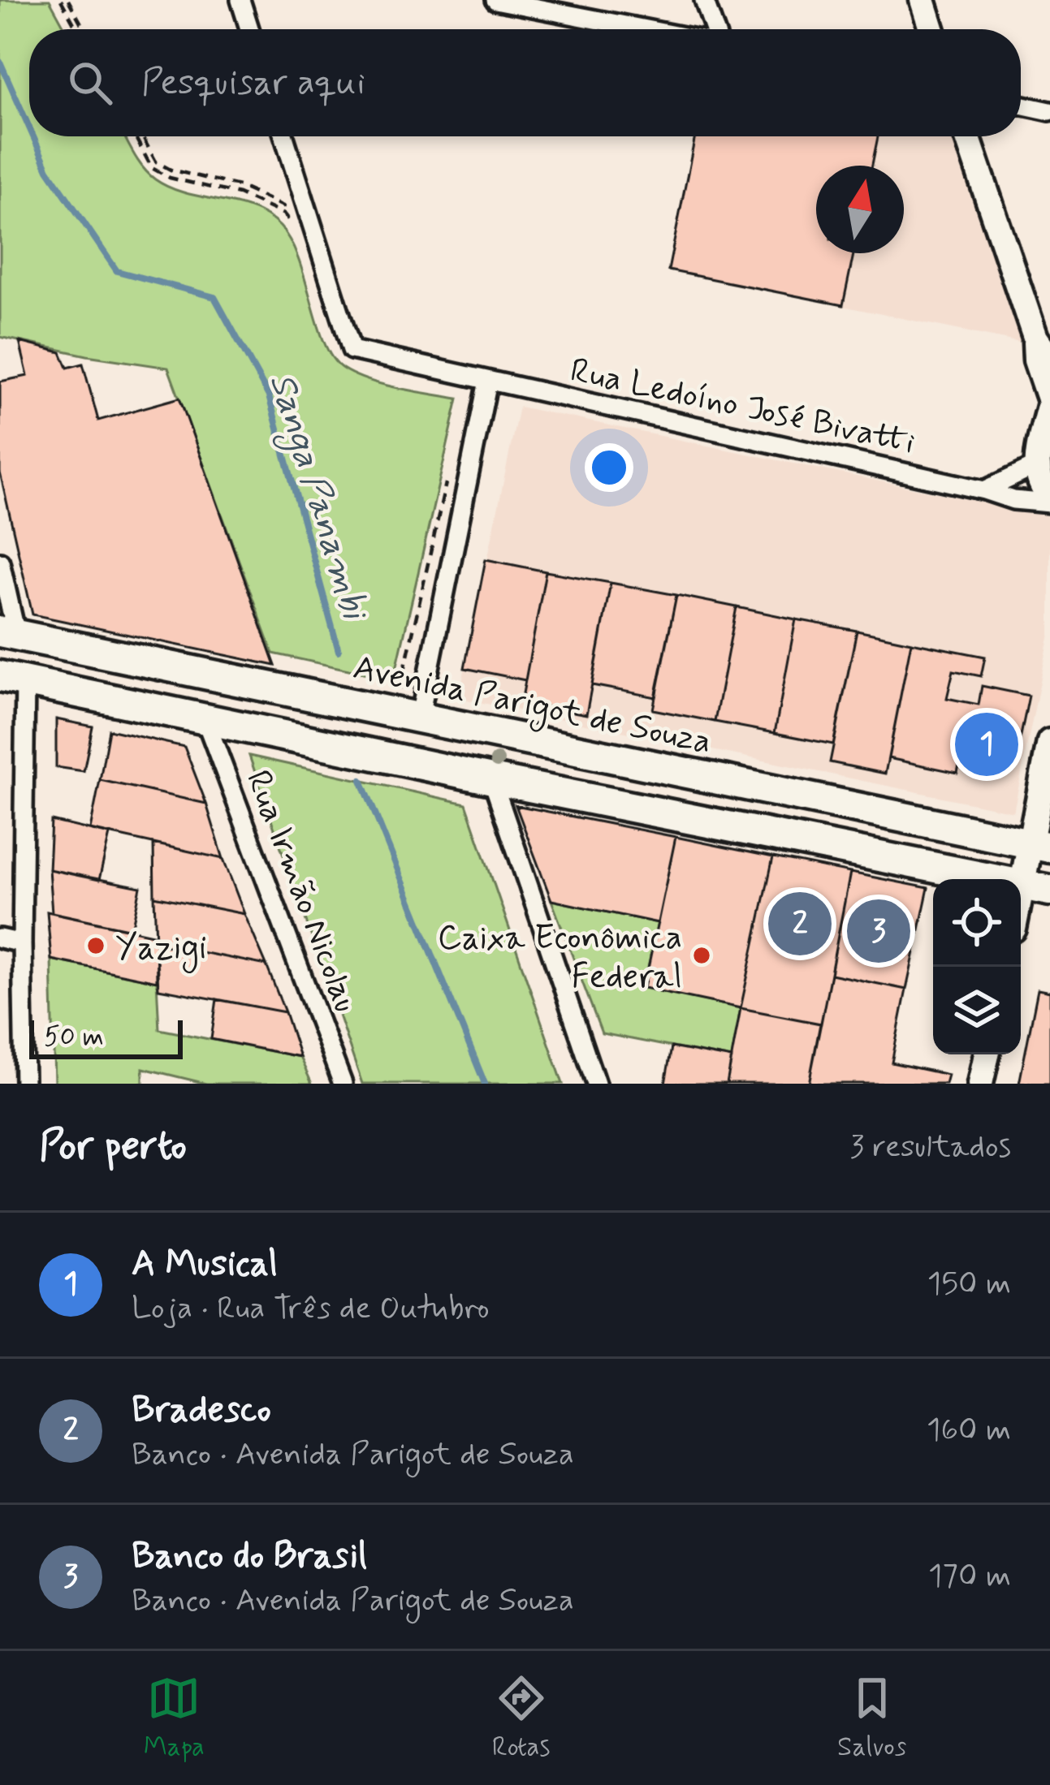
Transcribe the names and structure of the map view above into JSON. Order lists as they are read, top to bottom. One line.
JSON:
{"streets":{"main road":["Avenida Parigot de Souza"],"street":["Rua Ledoíno José Bivatti","Rua Irmão Nicolau"]},"water":["Sanga Panambi"],"places":["Yazigi","Caixa Econômica Federal"],"scale_bar":"50 m","north":"top","page":{"search":"Pesquisar aqui","pins":["1","2","3"],"scale":"50 m","heading":["Por perto","3 resultados"],"list":[{"mark":"1","name":"A Musical","note":"Loja · Rua Três de Outubro","value":"150 m"},{"mark":"2","name":"Bradesco","note":"Banco · Avenida Parigot de Souza","value":"160 m"},{"mark":"3","name":"Banco do Brasil","note":"Banco · Avenida Parigot de Souza","value":"170 m"}],"nav":["Mapa","Rotas","Salvos"]}}
